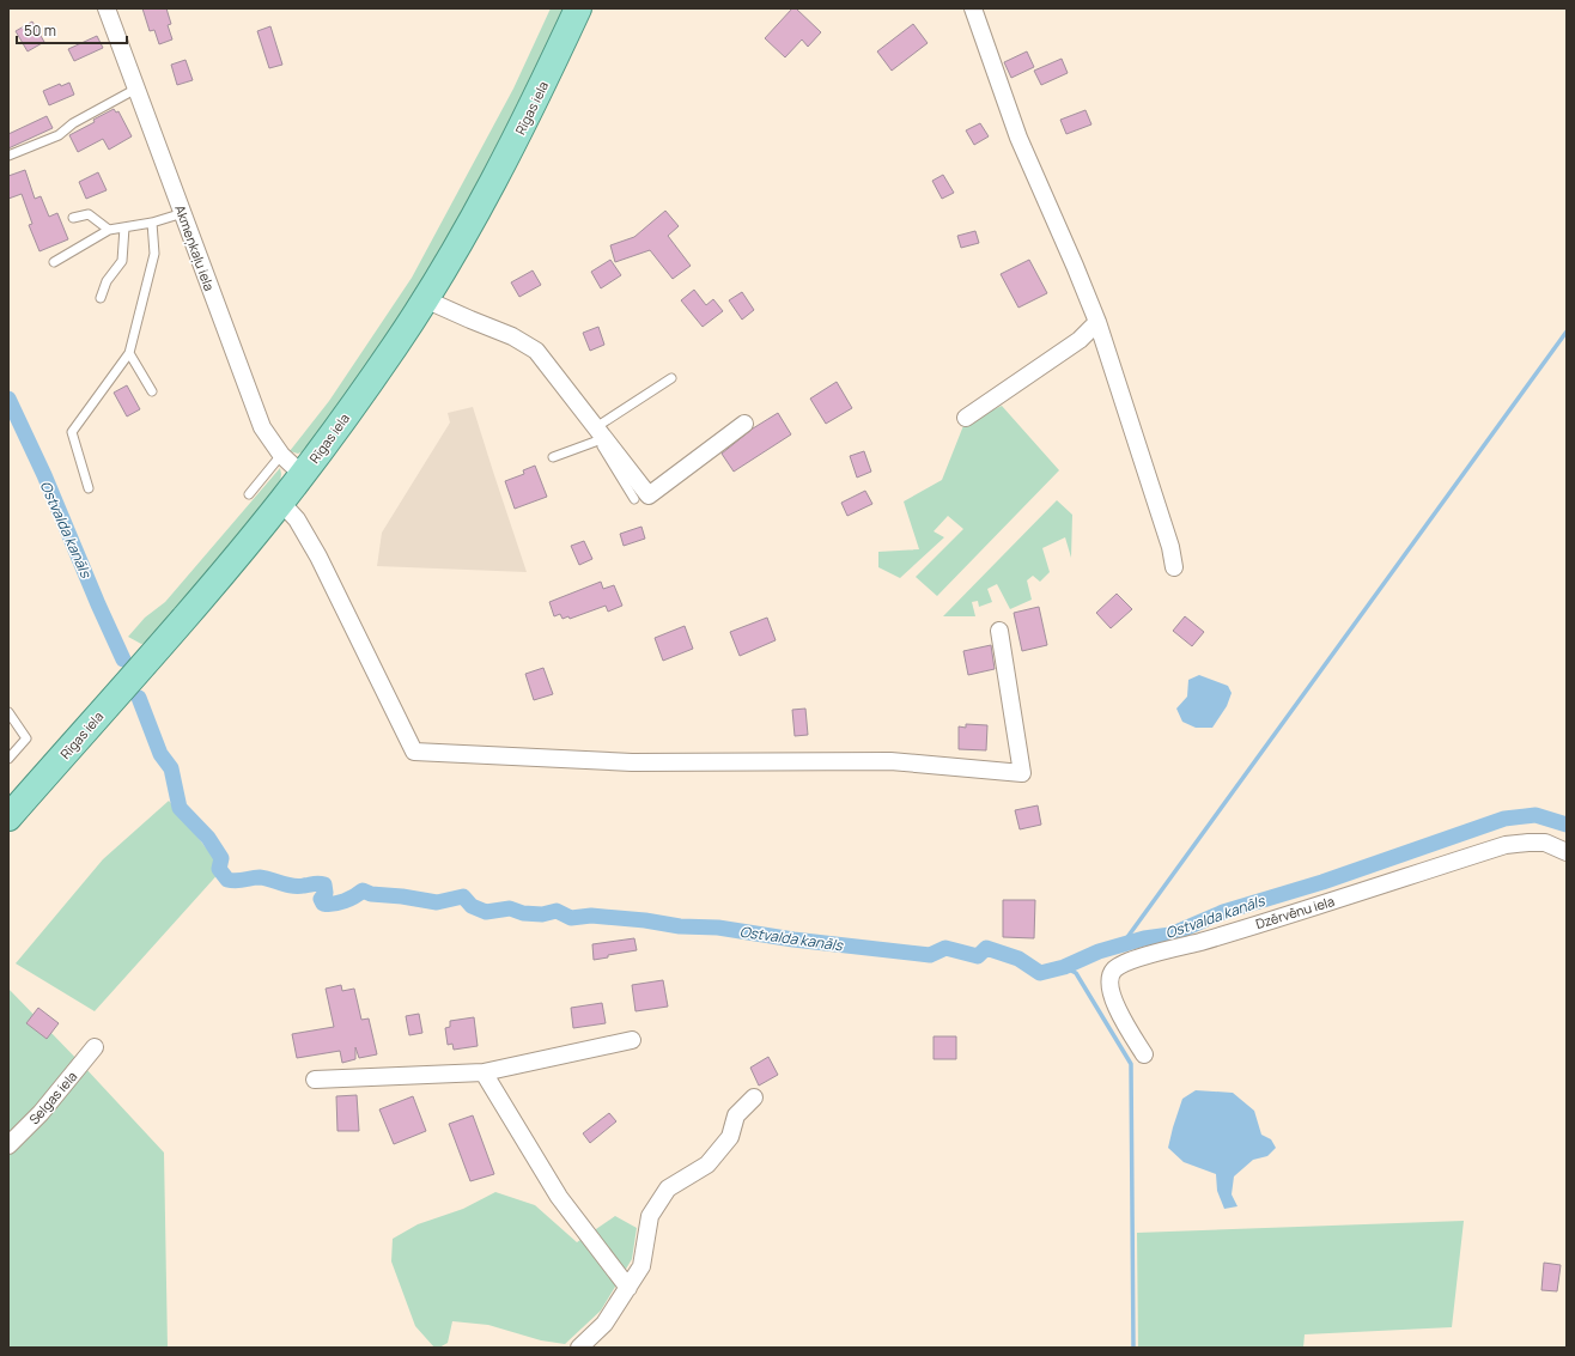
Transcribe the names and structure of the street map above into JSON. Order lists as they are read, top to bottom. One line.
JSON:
{"streets":{"main road":["Rīgas iela"],"street":["Akmeņkaļu iela","Dzērvēnu iela","Selgas iela"]},"crossings":[["Rīgas iela","Akmeņkaļu iela"]],"water":["Ostvalda kanāls"],"scale_bar":"50 m"}
